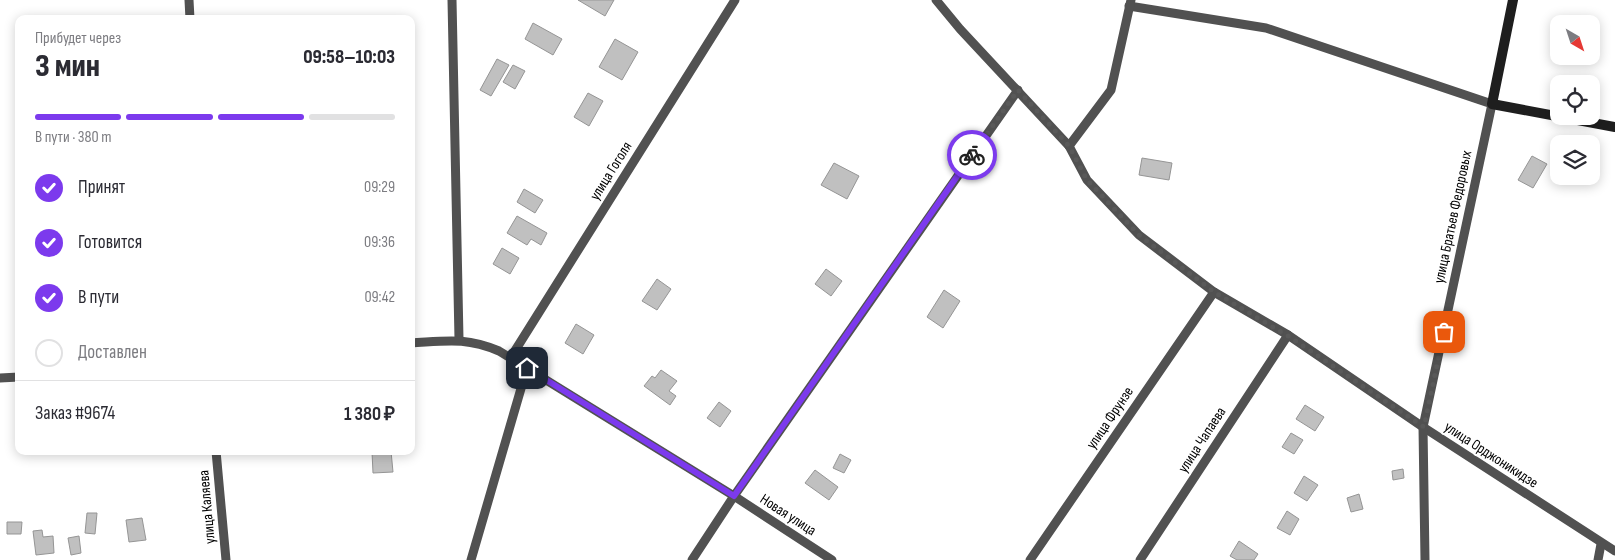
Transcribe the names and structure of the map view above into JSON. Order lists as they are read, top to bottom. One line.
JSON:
{"streets":{"main road":["улица Братьев Федоровых"],"street":["улица Гоголя","улица Фрунзе","улица Чапаева","улица Орджоникидзе","улица Каляева","Новая улица"]},"crossings":[["улица Гоголя","Новая улица"],["улица Братьев Федоровых","улица Орджоникидзе"],["улица Фрунзе","улица Орджоникидзе"],["улица Чапаева","улица Орджоникидзе"]],"north":"bottom right","page":{"heading":["3 мин","Прибудет через","09:58–10:03"],"panel":["Заказ #9674","1 380 ₽"],"bar":"В пути · 380 m","list":[["Принят","09:29"],["Готовится","09:36"],["В пути","09:42"],"Доставлен"]}}
